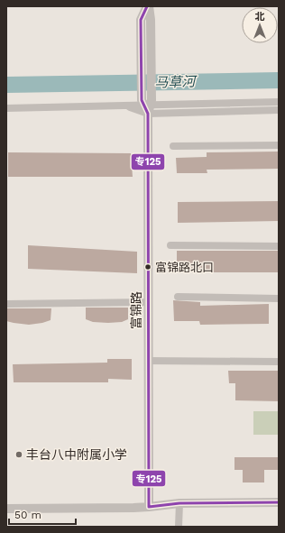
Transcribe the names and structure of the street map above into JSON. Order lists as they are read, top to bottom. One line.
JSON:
{"streets":{"street":["富锦路"]},"water":["马草河"],"places":["富锦路北口","丰台八中附属小学"],"lines":["transit line 专125"],"scale_bar":"50 m","north":"top"}
